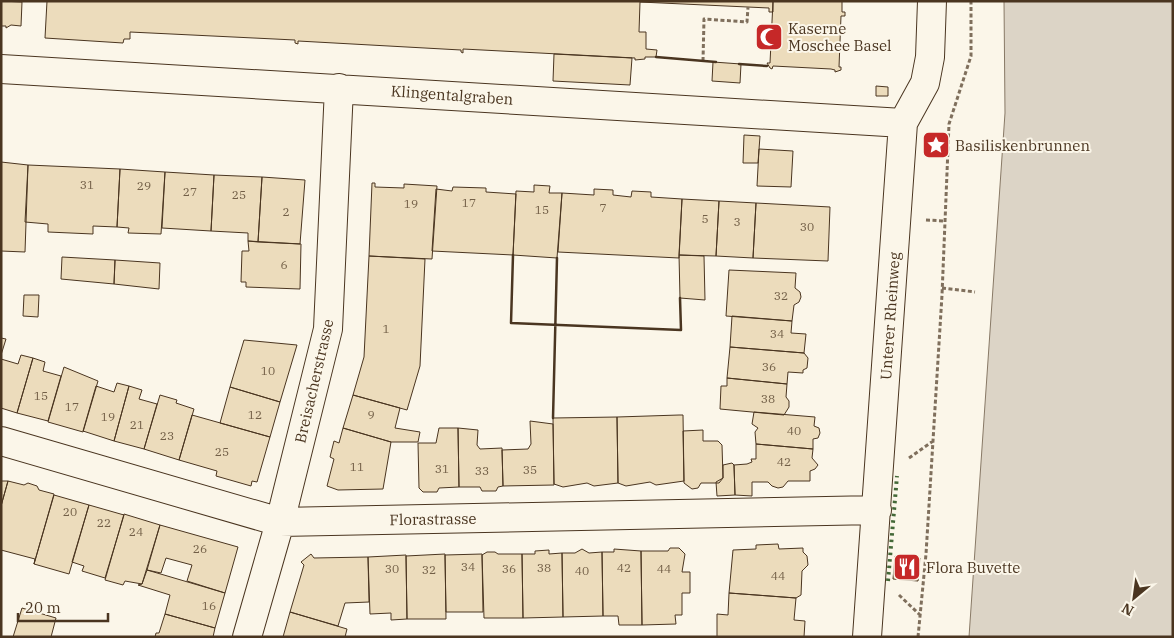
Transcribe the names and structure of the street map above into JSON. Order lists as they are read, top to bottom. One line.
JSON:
{"streets":{"street":["Klingentalgraben","Unterer Rheinweg","Breisacherstrasse","Florastrasse"]},"crossings":[["Klingentalgraben","Unterer Rheinweg"],["Klingentalgraben","Breisacherstrasse"],["Unterer Rheinweg","Florastrasse"],["Breisacherstrasse","Florastrasse"]],"places":{"mosque":["Kaserne Moschee Basel"],"place":["Basiliskenbrunnen"],"restaurant":["Flora Buvette"]},"house_numbers":["31","29","27","25","17","19","7","15","2","5","3","30","6","32","1","34","36","10","15","38","17","12","9","19","21","40","23","25","42","11","31","35","33","20","22","24","26","34","38","42","30","36","44","32","40","44","16"],"scale_bar":"20 m","north":"bottom left"}
